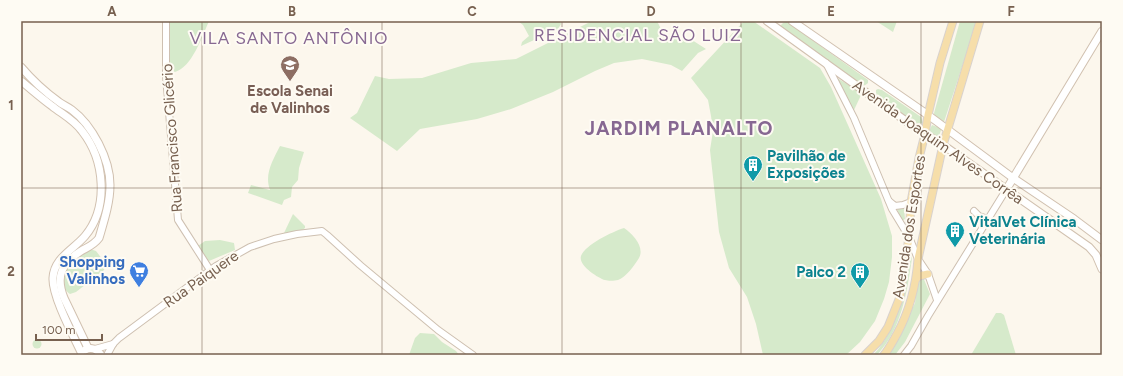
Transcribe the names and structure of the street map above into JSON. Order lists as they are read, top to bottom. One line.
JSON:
{"streets":{"main road":["Avenida Joaquim Alves Corrêa","Avenida dos Esportes"],"street":["Rua Francisco Glicério","Rua Paiquere"]},"crossings":[["Rua Francisco Glicério","Rua Paiquere"],["Avenida Joaquim Alves Corrêa","Avenida dos Esportes"]],"districts":["RESIDENCIAL SÃO LUIZ","VILA SANTO ANTÔNIO","JARDIM PLANALTO"],"places":{"school or university":["Escola Senai de Valinhos"],"building":["Pavilhão de Exposições","VitalVet Clínica Veterinária","Palco 2"],"supermarket":["Shopping Valinhos"]},"scale_bar":"100 m","grid":{"columns":["A","B","C","D","E","F"],"rows":["1","2"]}}
